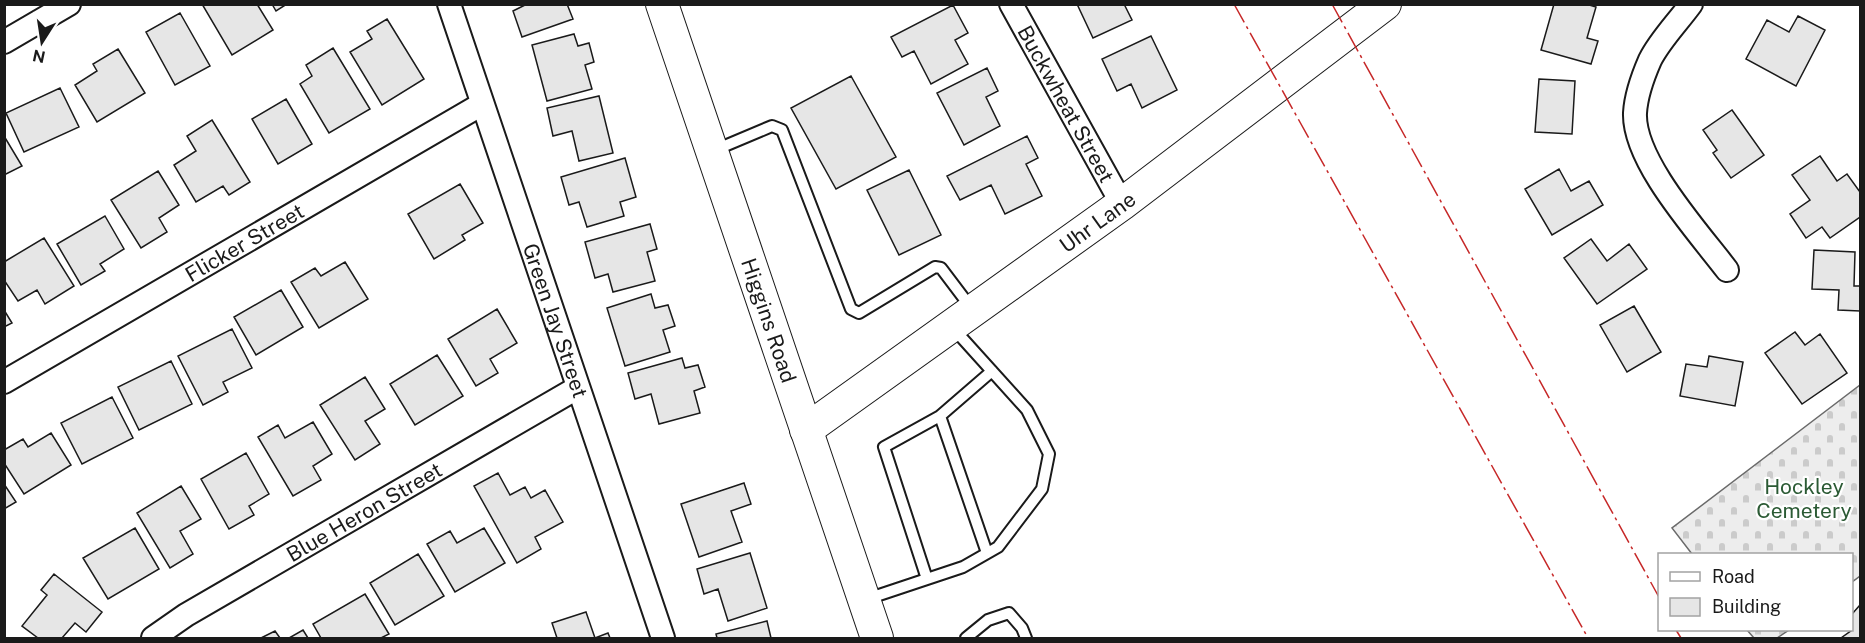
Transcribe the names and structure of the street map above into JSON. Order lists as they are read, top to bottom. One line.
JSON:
{"streets":{"street":["Buckwheat Street","Uhr Lane","Flicker Street","Green Jay Street","Higgins Road","Blue Heron Street"]},"crossings":[["Buckwheat Street","Uhr Lane"],["Uhr Lane","Higgins Road"],["Flicker Street","Green Jay Street"],["Green Jay Street","Blue Heron Street"]],"parks":["Hockley Cemetery"],"legend":["Road","Building"],"north":"bottom"}
